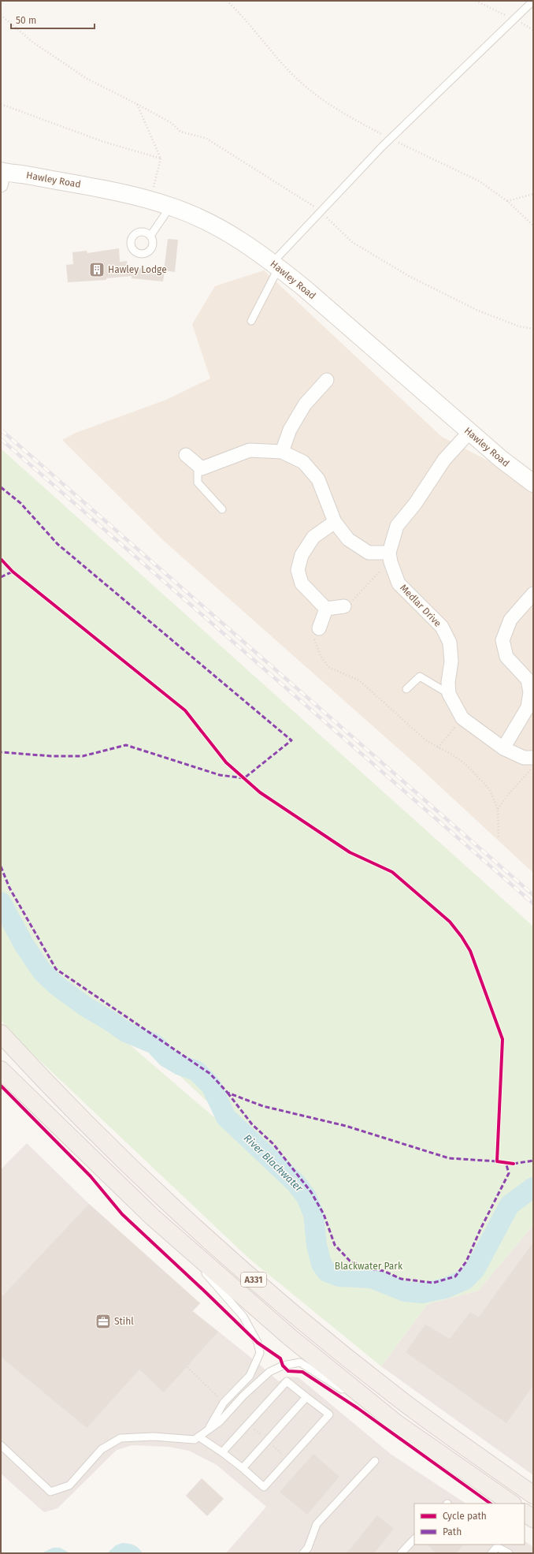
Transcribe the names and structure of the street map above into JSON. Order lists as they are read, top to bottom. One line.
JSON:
{"streets":{"main road":["Hawley Road","A331"],"street":["Medlar Drive"]},"water":["River Blackwater"],"parks":["Blackwater Park"],"places":{"building":["Hawley Lodge"],"office":["Stihl"]},"legend":["Cycle path","Path"],"scale_bar":"50 m"}
